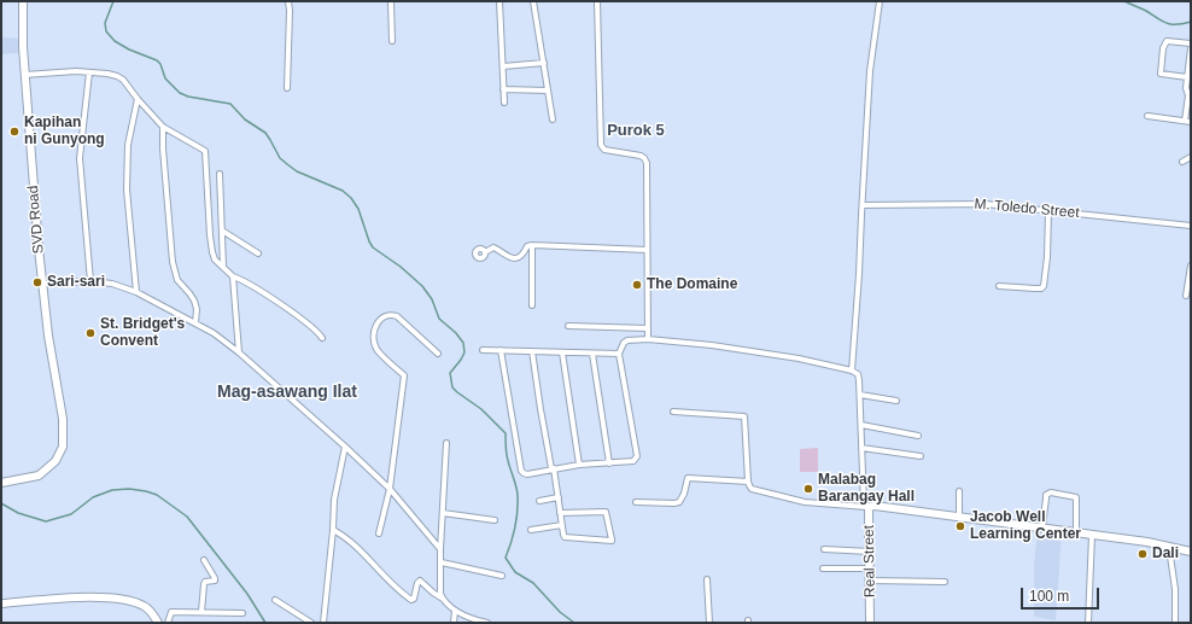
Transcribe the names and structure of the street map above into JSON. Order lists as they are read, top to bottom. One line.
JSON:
{"streets":{"street":["M. Toledo Street","SVD Road","Real Street"]},"districts":["Purok 5","Mag-asawang Ilat"],"places":["Kapihan ni Gunyong","Sari-sari","The Domaine","St. Bridget's Convent","Malabag Barangay Hall","Jacob Well Learning Center","Dali"],"scale_bar":"100 m"}
